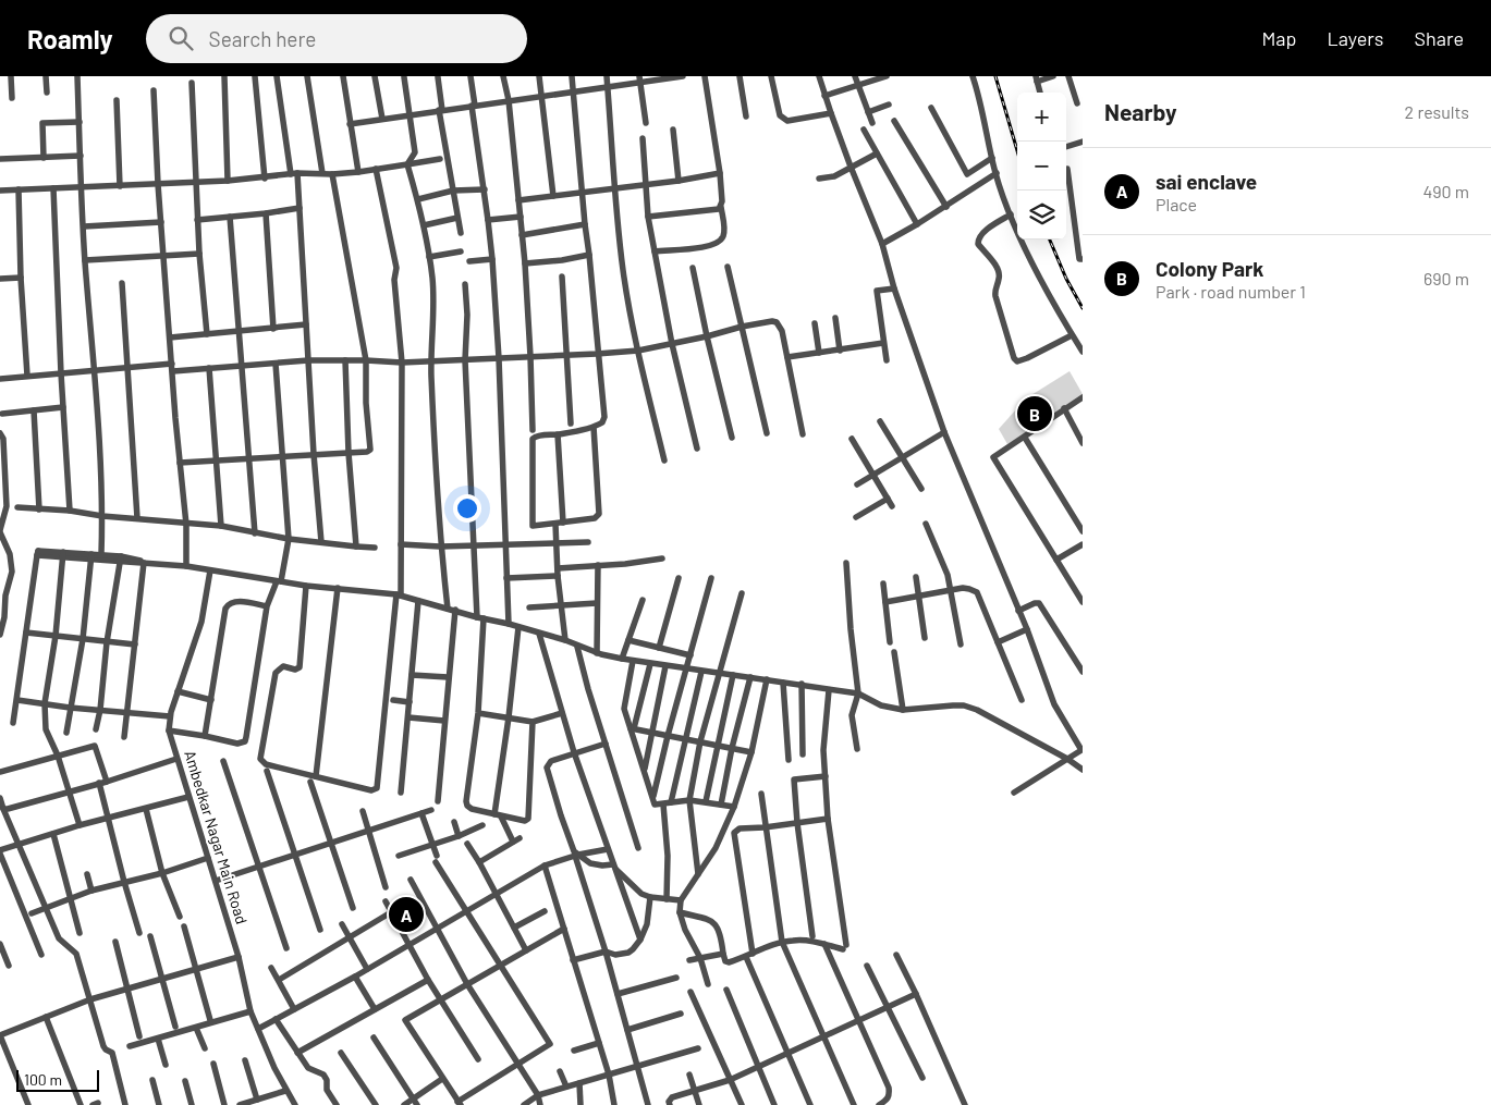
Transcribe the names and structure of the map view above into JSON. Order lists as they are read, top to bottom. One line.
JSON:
{"streets":{"street":["Ambedkar Nagar Main Road"]},"scale_bar":"100 m","page":{"header":"Roamly","search":"Search here","nav":["Map","Layers","Share"],"heading":["Nearby","2 results"],"map_buttons":["+","−"],"list":[{"mark":"A","name":"sai enclave","note":"Place","value":"490 m"},{"mark":"B","name":"Colony Park","note":"Park · road number 1","value":"690 m"}],"pins":["B","A"],"scale":"100 m"}}
